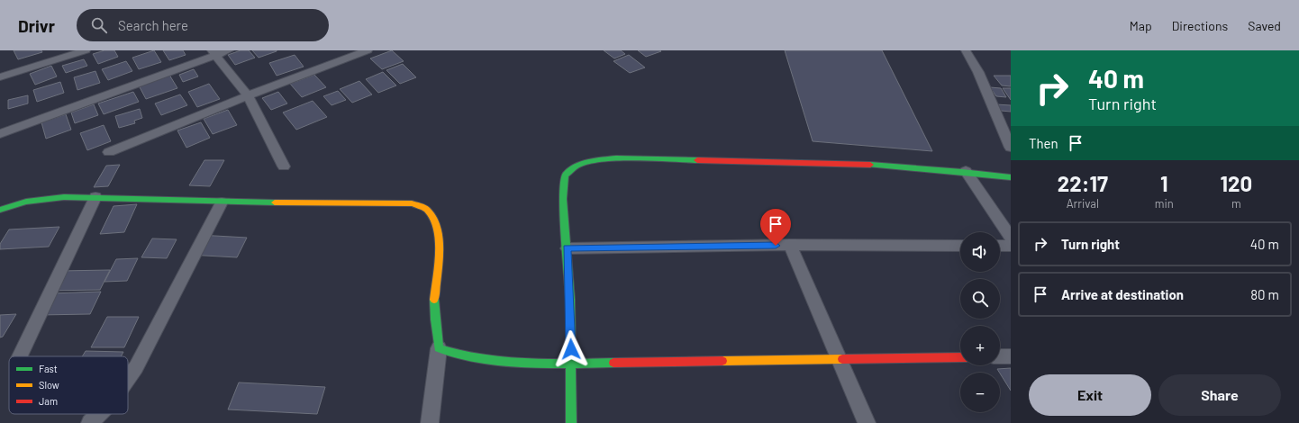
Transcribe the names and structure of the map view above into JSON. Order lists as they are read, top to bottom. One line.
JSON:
{"legend":["Fast","Slow","Jam"],"page":{"header":"Drivr","search":"Search here","nav":["Map","Directions","Saved"],"turn":["40 m","Turn right"],"then":"Then","eta":["22:17","Arrival","1","min","120","m"],"list":[{"name":"Turn right","value":"40 m"},{"name":"Arrive at destination","value":"80 m"}],"map_buttons":["+","−"],"buttons":["Exit","Share"]}}
